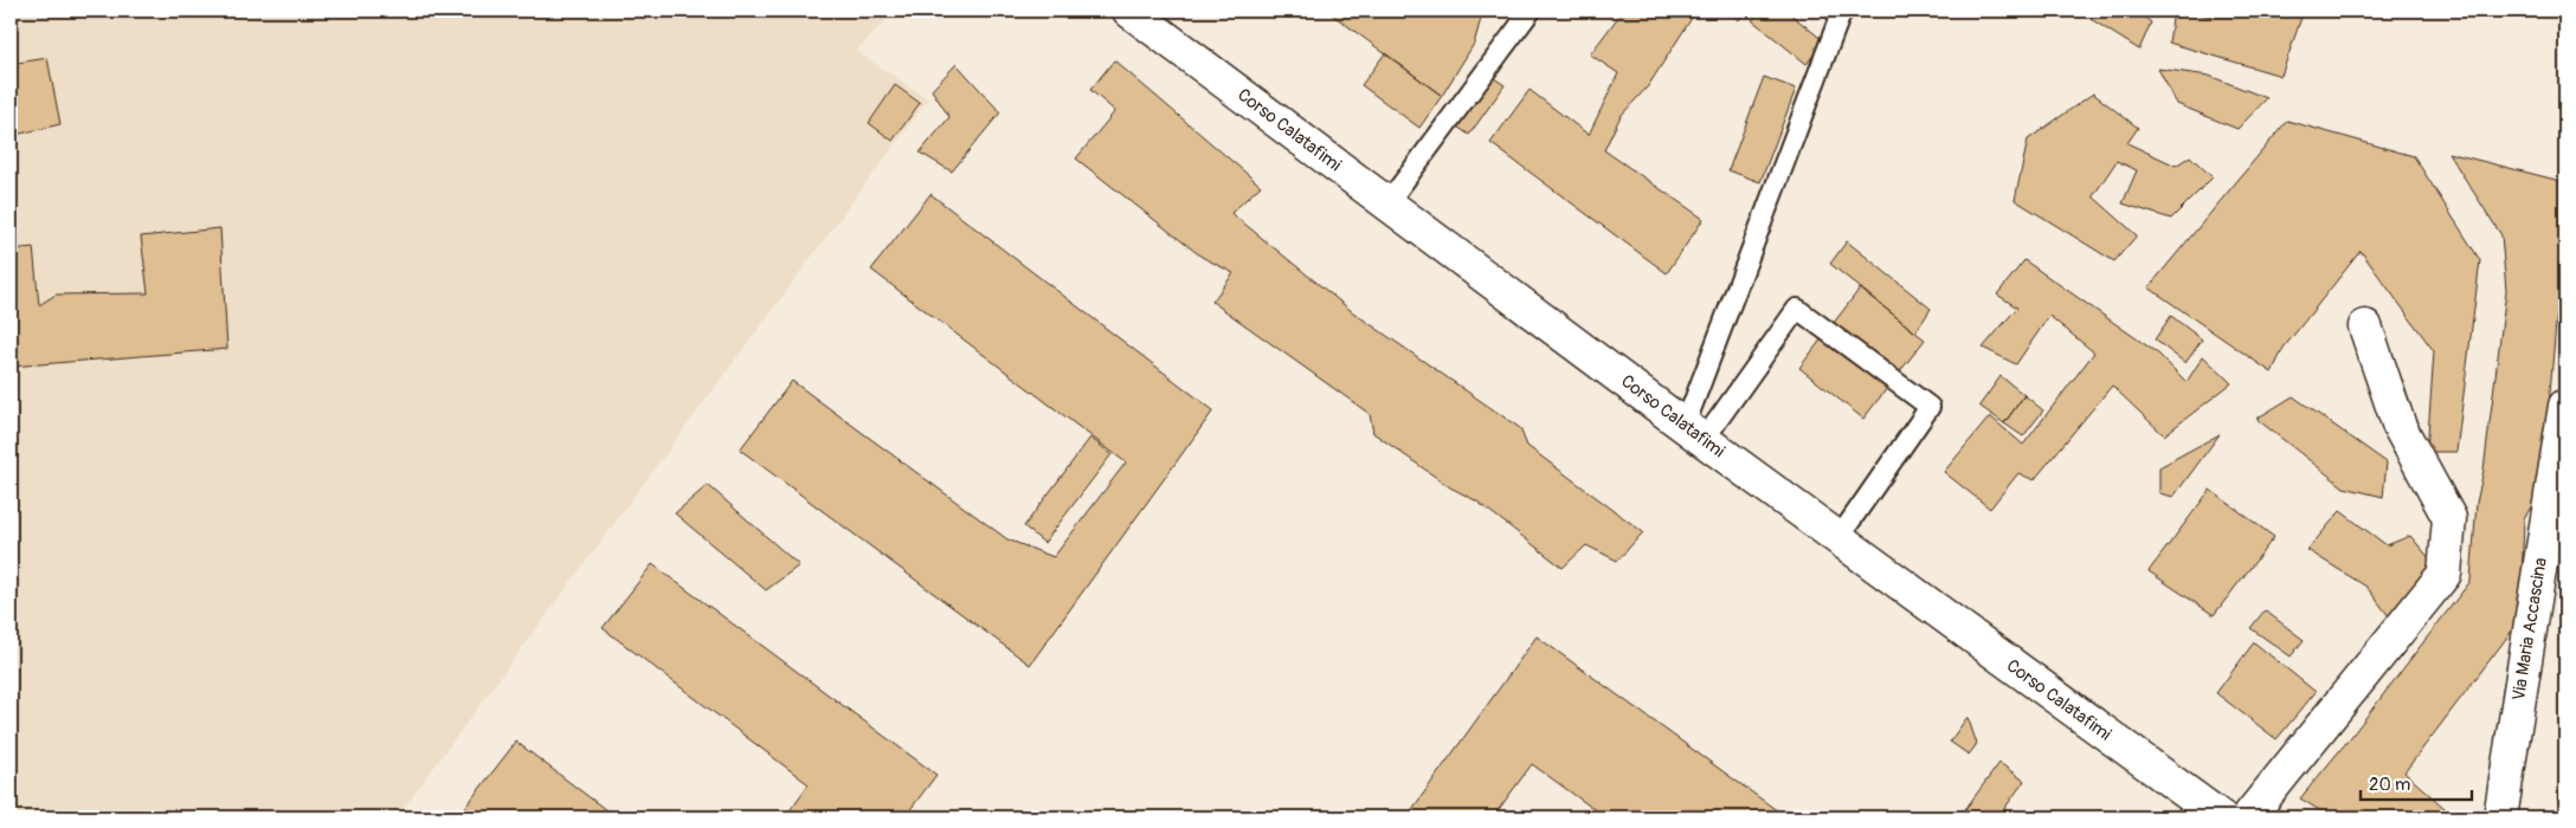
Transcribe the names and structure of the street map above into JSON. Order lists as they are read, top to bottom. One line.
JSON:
{"streets":{"main road":["Corso Calatafimi","Via Maria Accascina"]},"scale_bar":"20 m"}
